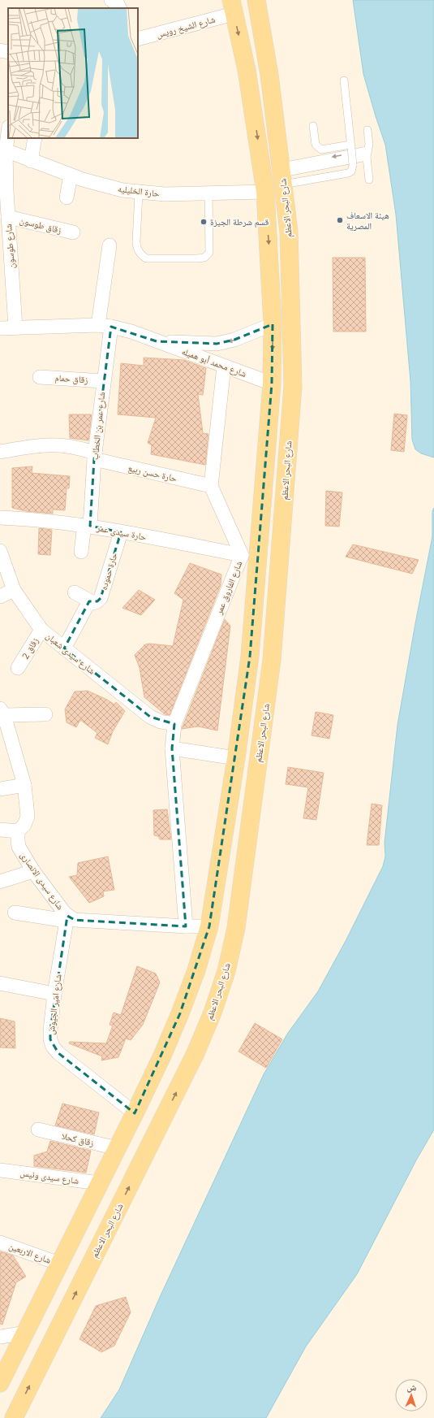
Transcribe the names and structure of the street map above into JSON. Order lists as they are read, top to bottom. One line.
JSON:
{"streets":{"main road":["شارع البحر الاعظم"],"street":["شارع الشيخ رويس","حارة الخليليه","زقاق طوسون","شارع طوسون","شارع محمد أبو هميله","زقاق حمام","شارع عمر بن الخطاب","حارة حسن ربيع","حارة سيدى عمر","حارة حموده","شارع الفاروق عمر","زقاق 2","شارع سيدى شعبان","شارع سيدى الانصارى","شارع امير الجيوش","زقاق كحلا","شارع سيدى ونيس","شارع الاربعين"]},"crossings":[["شارع الشيخ رويس","شارع البحر الاعظم"],["حارة الخليليه","شارع البحر الاعظم"],["حارة الخليليه","شارع طوسون"],["شارع البحر الاعظم","شارع محمد أبو هميله"],["شارع البحر الاعظم","شارع سيدى الانصارى"],["شارع البحر الاعظم","شارع امير الجيوش"],["شارع البحر الاعظم","زقاق كحلا"],["شارع البحر الاعظم","شارع سيدى ونيس"],["شارع البحر الاعظم","شارع الاربعين"],["زقاق طوسون","شارع طوسون"],["شارع طوسون","شارع محمد أبو هميله"],["شارع محمد أبو هميله","شارع عمر بن الخطاب"],["زقاق حمام","شارع عمر بن الخطاب"],["شارع عمر بن الخطاب","حارة حسن ربيع"],["شارع عمر بن الخطاب","حارة سيدى عمر"],["حارة حسن ربيع","شارع الفاروق عمر"],["حارة سيدى عمر","حارة حموده"],["حارة سيدى عمر","شارع الفاروق عمر"],["شارع الفاروق عمر","شارع سيدى شعبان"],["زقاق 2","شارع سيدى شعبان"],["شارع سيدى الانصارى","شارع امير الجيوش"]],"places":["هيئة الاسعاف المصرية","قسم شرطة الجيزة"],"north":"top"}
